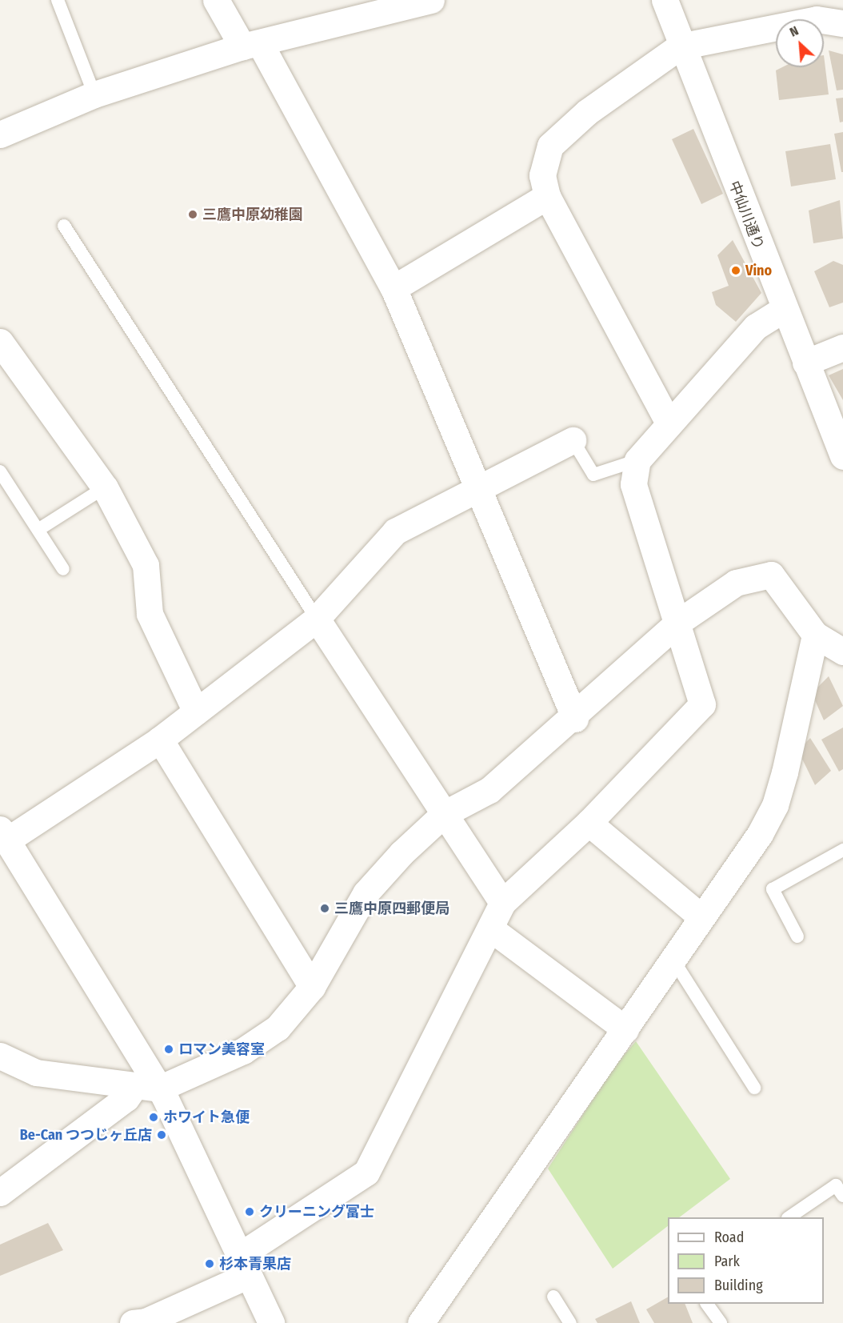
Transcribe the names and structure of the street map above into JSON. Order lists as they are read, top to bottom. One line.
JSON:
{"streets":{"street":["中仙川通り"]},"places":["三鷹中原幼稚園","Vino","三鷹中原四郵便局","ロマン美容室","ホワイト急便","Be-Can つつじヶ丘店","クリーニング富士","杉本青果店"],"legend":["Road","Park","Building"],"north":"top left"}
